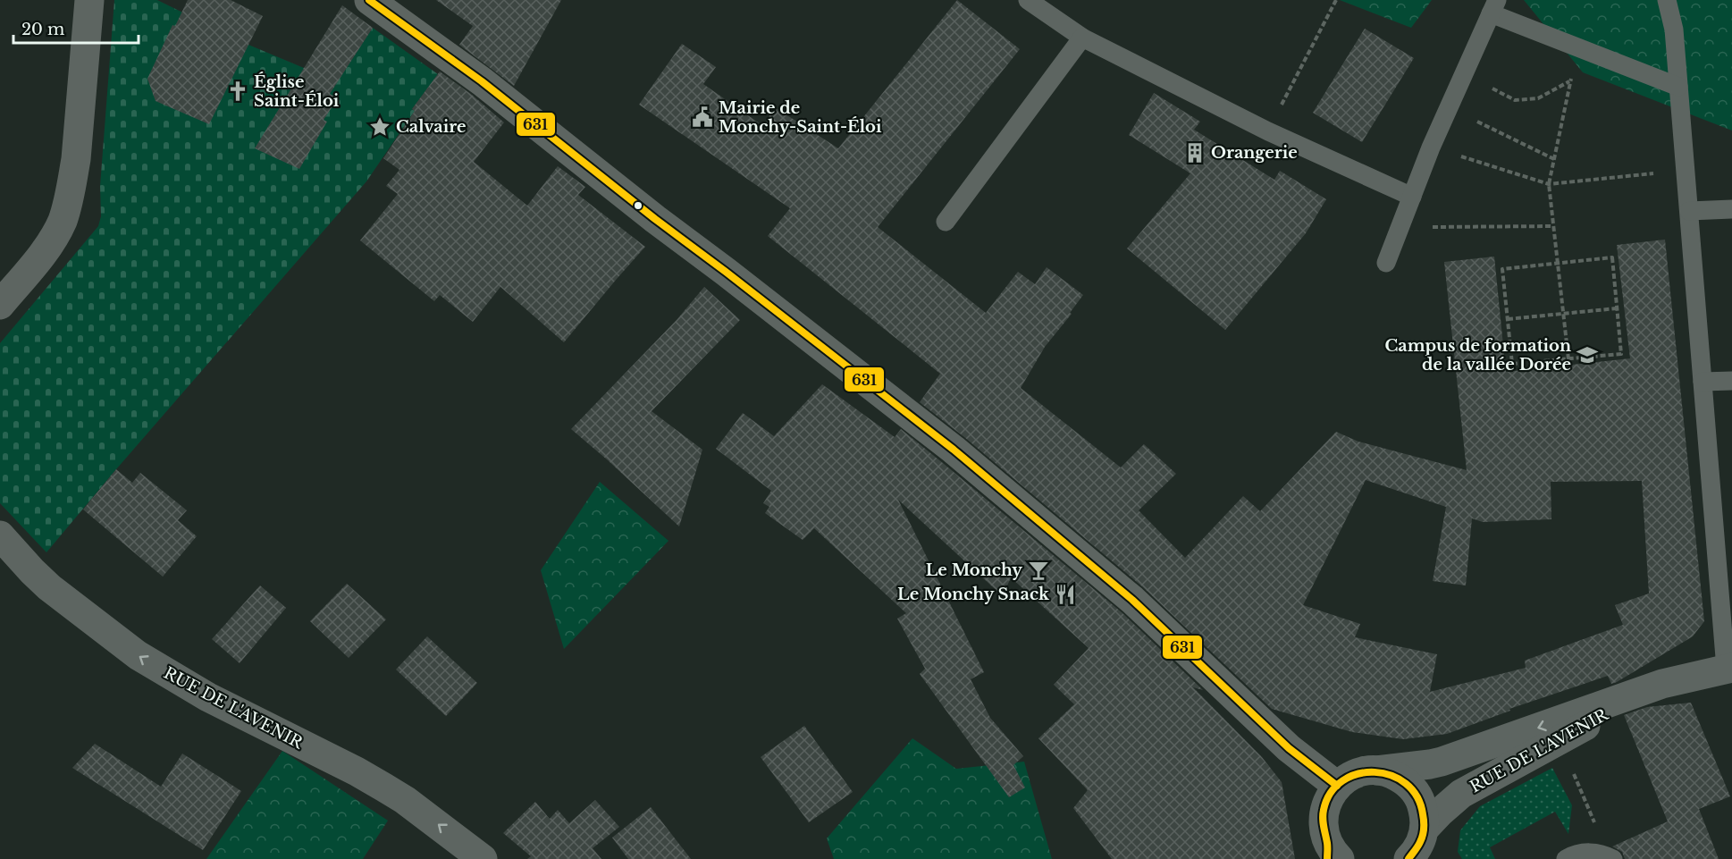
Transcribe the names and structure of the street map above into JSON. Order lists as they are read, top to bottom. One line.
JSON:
{"streets":{"street":["RUE DE L'AVENIR"]},"one_way":["RUE DE L'AVENIR"],"places":{"church":["Église Saint-Éloi"],"public building":["Mairie de Monchy-Saint-Éloi"],"place":["Calvaire"],"building":["Orangerie"],"school or university":["Campus de formation de la vallée Dorée"],"bar":["Le Monchy"],"restaurant":["Le Monchy Snack"]},"lines":["transit line 631"],"scale_bar":"20 m"}
